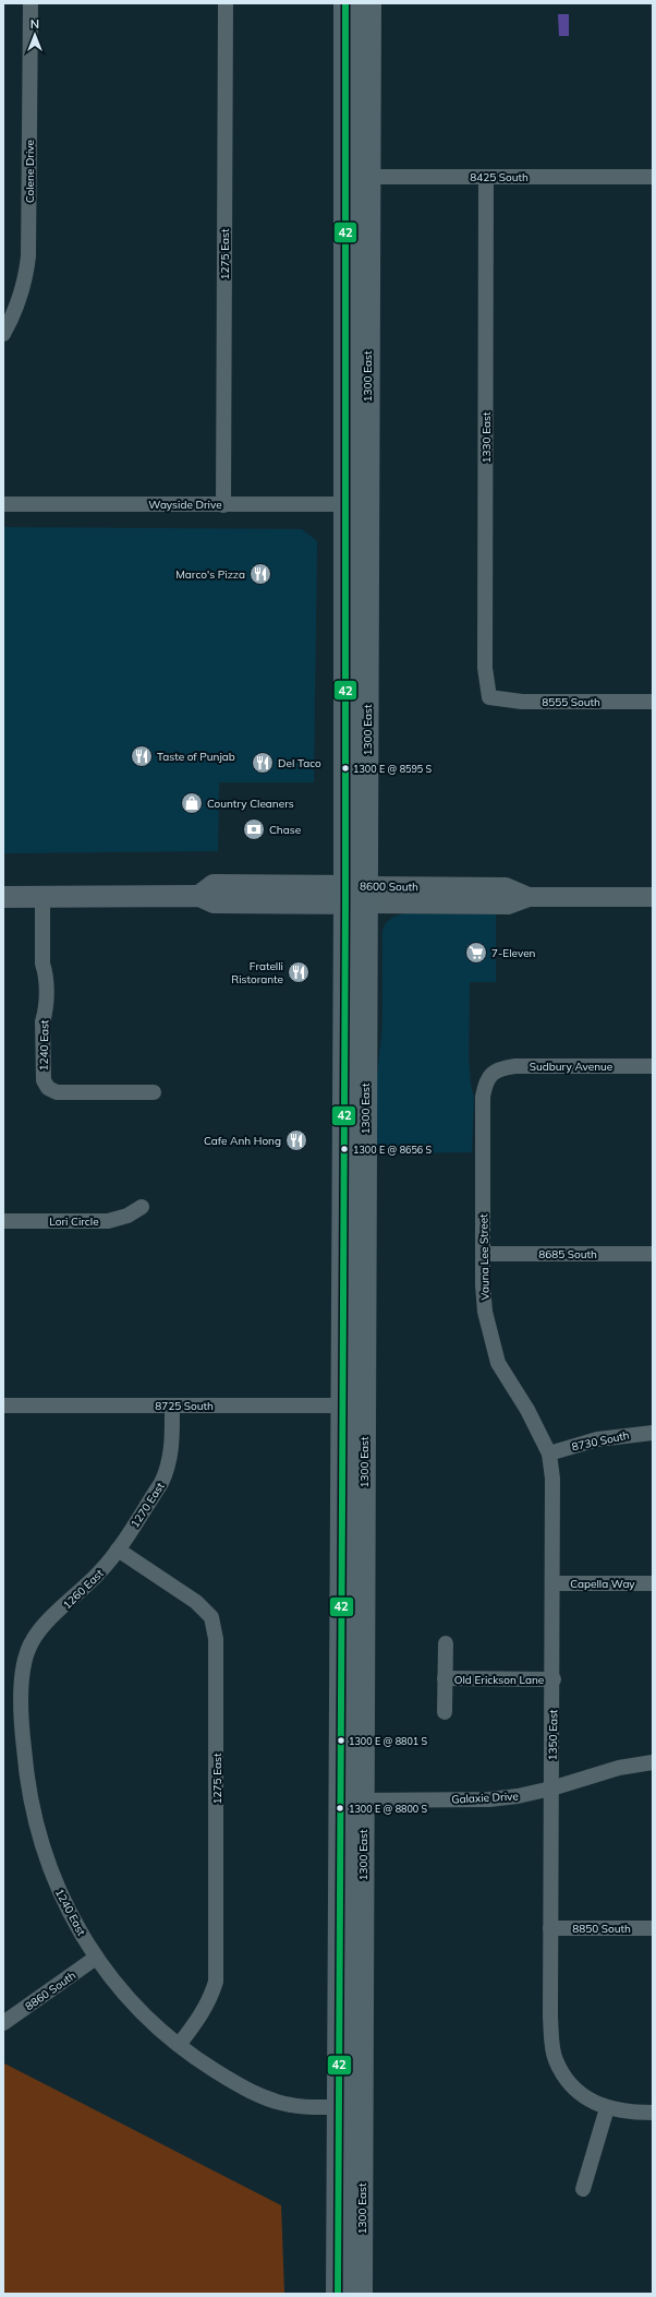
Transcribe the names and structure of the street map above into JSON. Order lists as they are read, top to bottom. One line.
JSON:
{"streets":{"main road":["1300 East","8600 South"],"street":["Colene Drive","8425 South","1275 East","1330 East","Wayside Drive","8555 South","1240 East","Sudbury Avenue","Lori Circle","8685 South","Vauna Lee Street","8725 South","8730 South","1270 East","Capella Way","1260 East","Old Erickson Lane","1350 East","Galaxie Drive","8850 South","8860 South"]},"crossings":[["8425 South","1300 East"],["8425 South","1330 East"],["1275 East","Wayside Drive"],["1275 East","1240 East"],["1275 East","1270 East"],["1275 East","1260 East"],["1300 East","Wayside Drive"],["1300 East","8600 South"],["1300 East","1240 East"],["1300 East","8725 South"],["1300 East","Galaxie Drive"],["1330 East","8555 South"],["8600 South","1240 East"],["1240 East","1260 East"],["1240 East","8860 South"],["Sudbury Avenue","Vauna Lee Street"],["8685 South","Vauna Lee Street"],["Vauna Lee Street","8730 South"],["Vauna Lee Street","1350 East"],["8725 South","1270 East"],["8730 South","1350 East"],["1270 East","1260 East"],["Capella Way","1350 East"],["Old Erickson Lane","1350 East"],["1350 East","Galaxie Drive"],["1350 East","8850 South"]],"places":{"restaurant":["Marco's Pizza","Taste of Punjab","Del Taco","Fratelli Ristorante","Cafe Anh Hong"],"other":["1300 E @ 8595 S","1300 E @ 8656 S","1300 E @ 8801 S","1300 E @ 8800 S"],"shop":["Country Cleaners"],"bank":["Chase"],"supermarket":["7-Eleven"]},"lines":["transit line 42"],"north":"top"}
